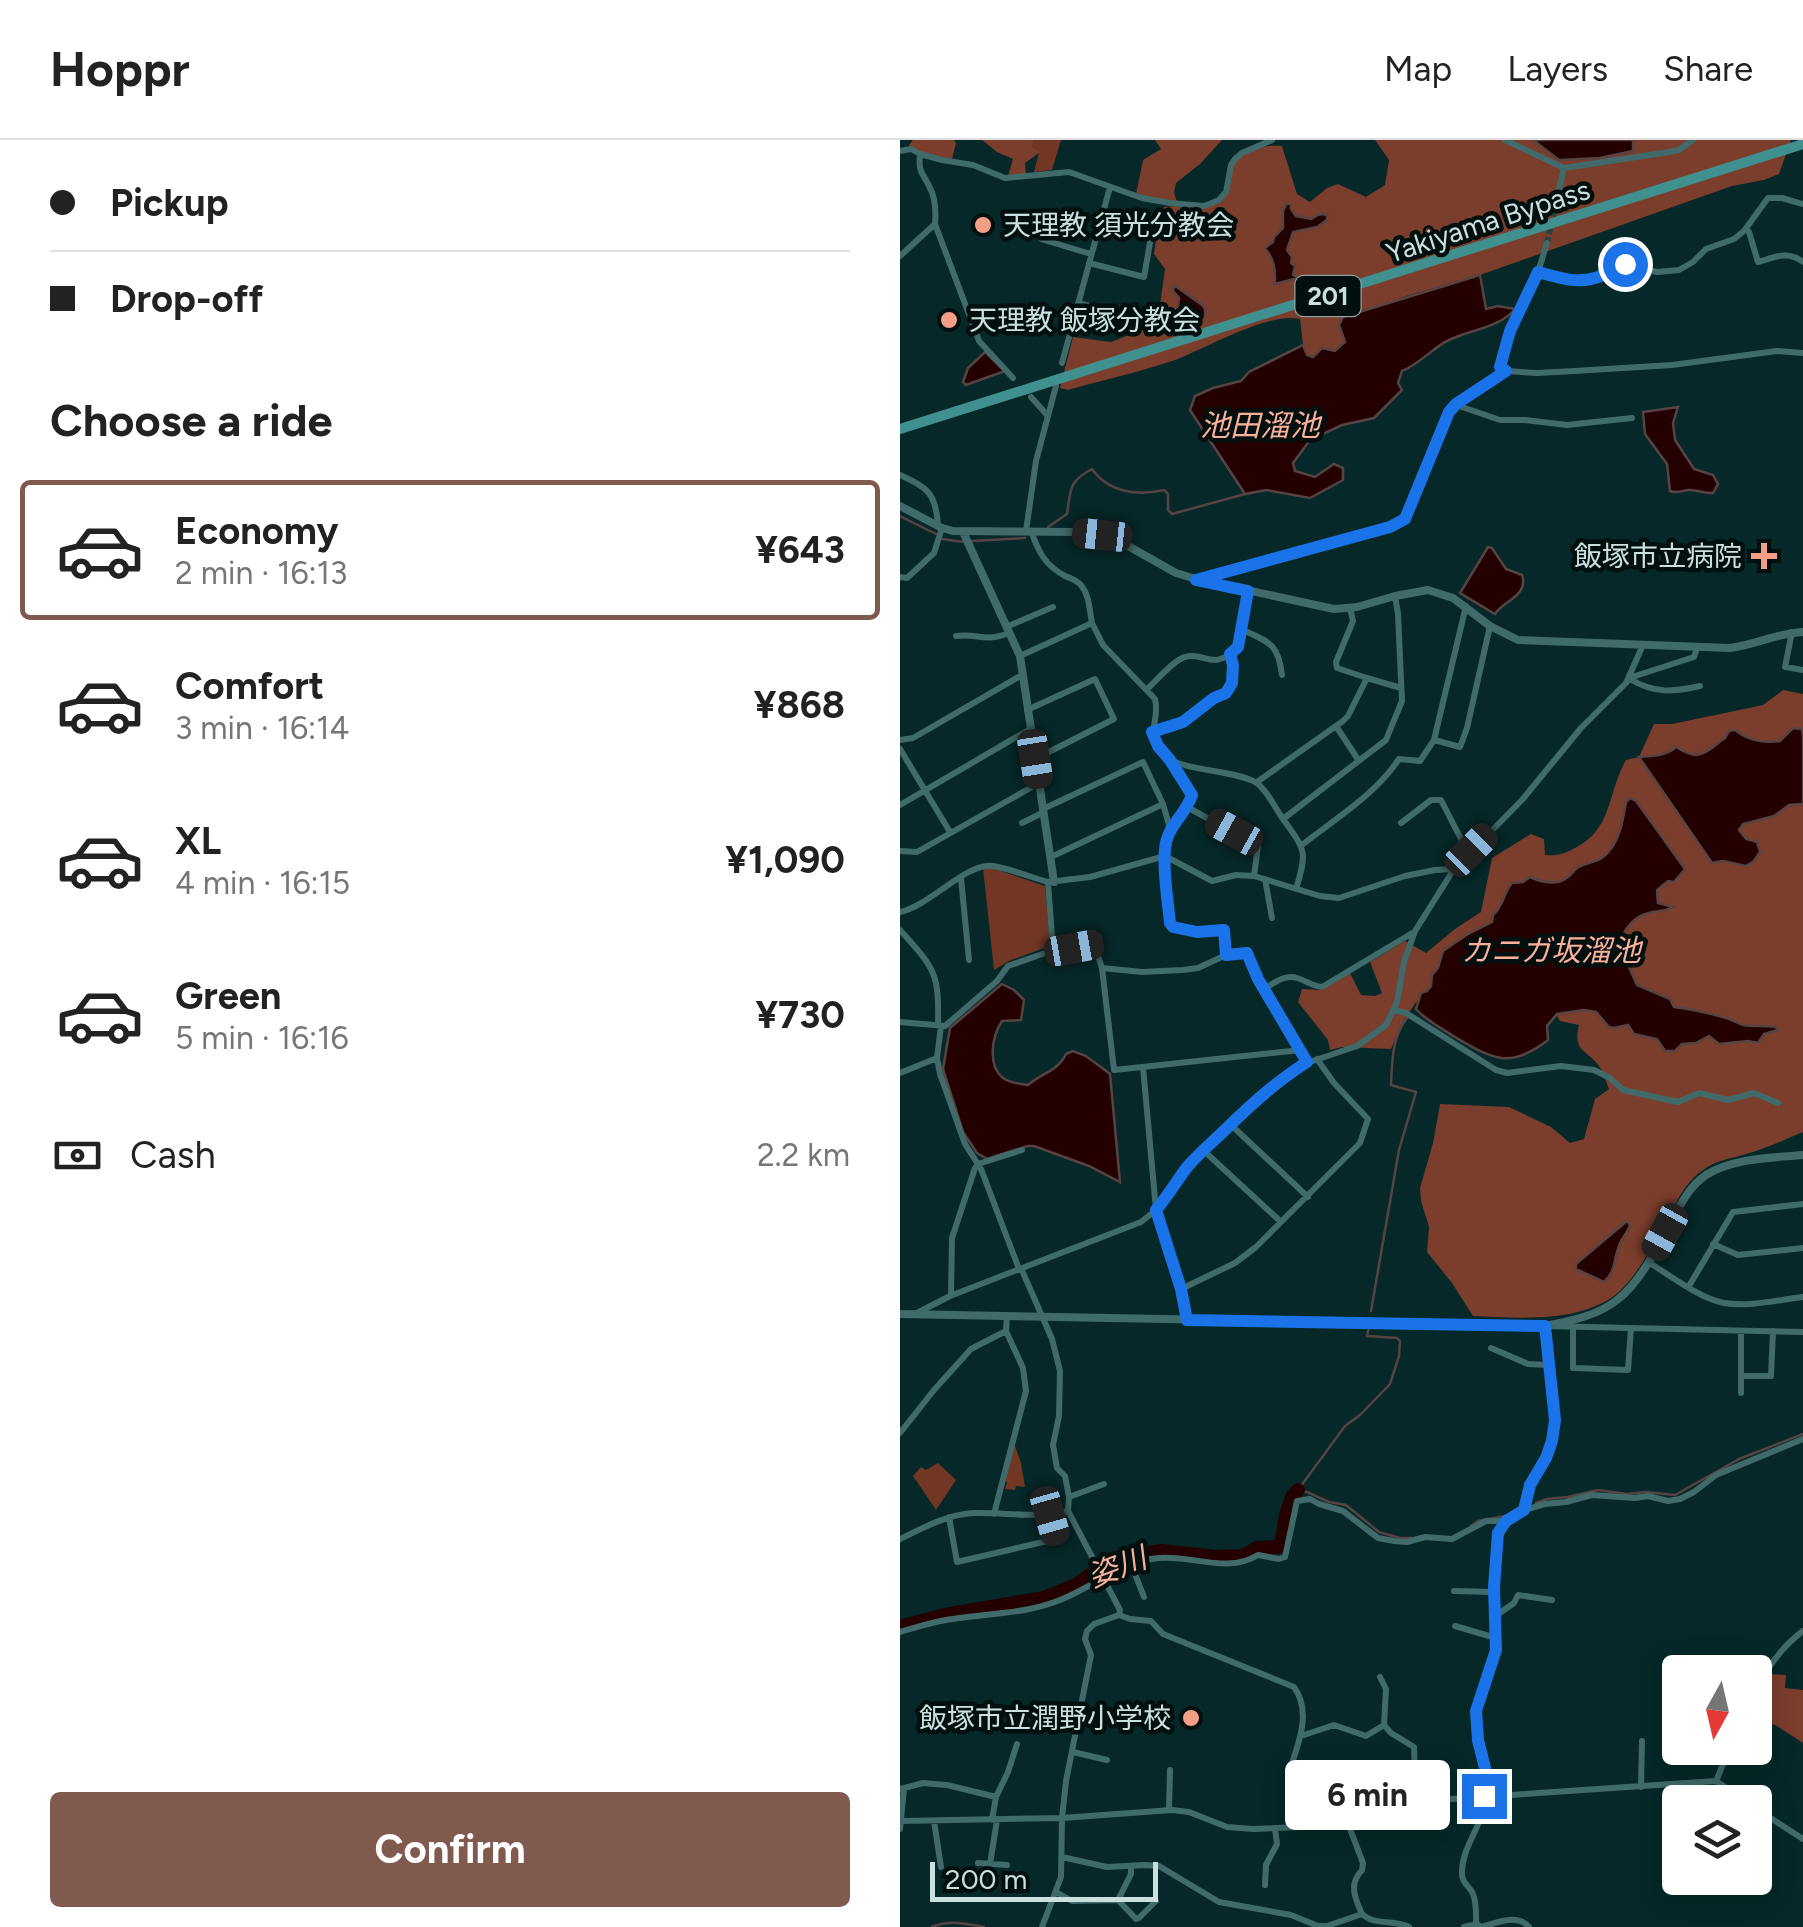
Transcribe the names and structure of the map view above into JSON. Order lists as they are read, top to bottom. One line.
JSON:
{"streets":{"highway":["Yakiyama Bypass","201"]},"water":["池田溜池","カニガ坂溜池","姿川"],"places":{"other":["天理教 須光分教会","天理教 飯塚分教会","飯塚市立潤野小学校"],"health":["飯塚市立病院"]},"scale_bar":"200 m","north":"bottom","page":{"header":"Hoppr","nav":["Map","Layers","Share"],"banner":["Pickup","Drop-off"],"heading":"Choose a ride","list":[{"name":"Economy","note":"2 min · 16:13","value":"¥643"},{"name":"Comfort","note":"3 min · 16:14","value":"¥868"},{"name":"XL","note":"4 min · 16:15","value":"¥1,090"},{"name":"Green","note":"5 min · 16:16","value":"¥730"}],"pay":["Cash","2.2 km"],"bubble":"6 min","buttons":"Confirm","scale":"200 m"}}
